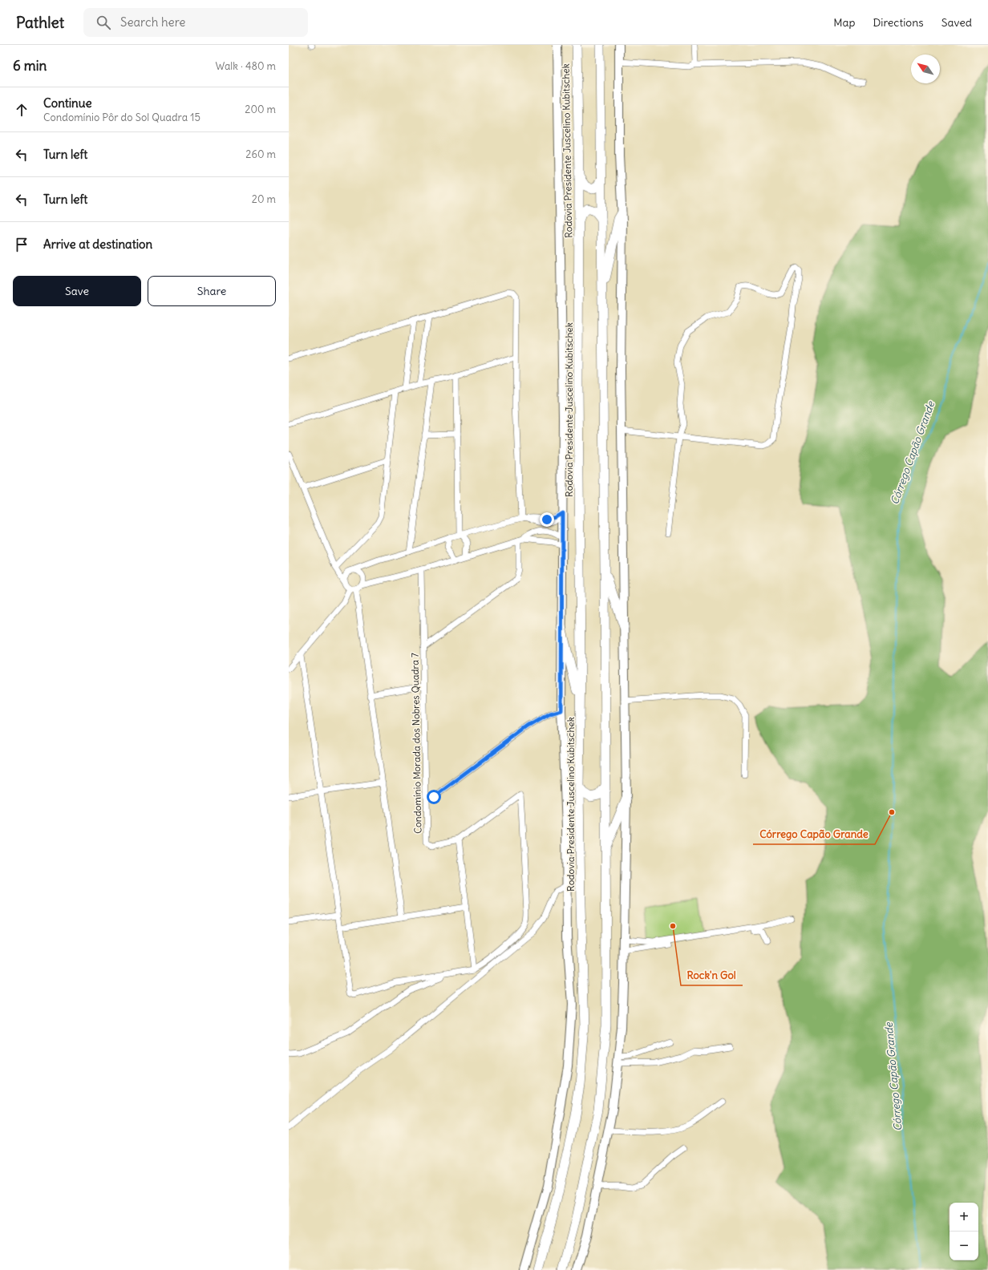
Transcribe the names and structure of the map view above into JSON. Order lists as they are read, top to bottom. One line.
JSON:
{"streets":{"highway":["Rodovia Presidente Juscelino Kubitschek"],"street":["Condomínio Morada dos Nobres Quadra 7"]},"water":["Córrego Capão Grande"],"places":["Córrego Capão Grande","Rock'n Gol"],"north":"top left","page":{"header":"Pathlet","search":"Search here","nav":["Map","Directions","Saved"],"heading":["6 min","Walk · 480 m"],"list":[["Continue","Condomínio Pôr do Sol Quadra 15","200 m"],["Turn left","260 m"],["Turn left","20 m"],"Arrive at destination"],"buttons":["Save","Share"],"map_buttons":["+","−"]}}
